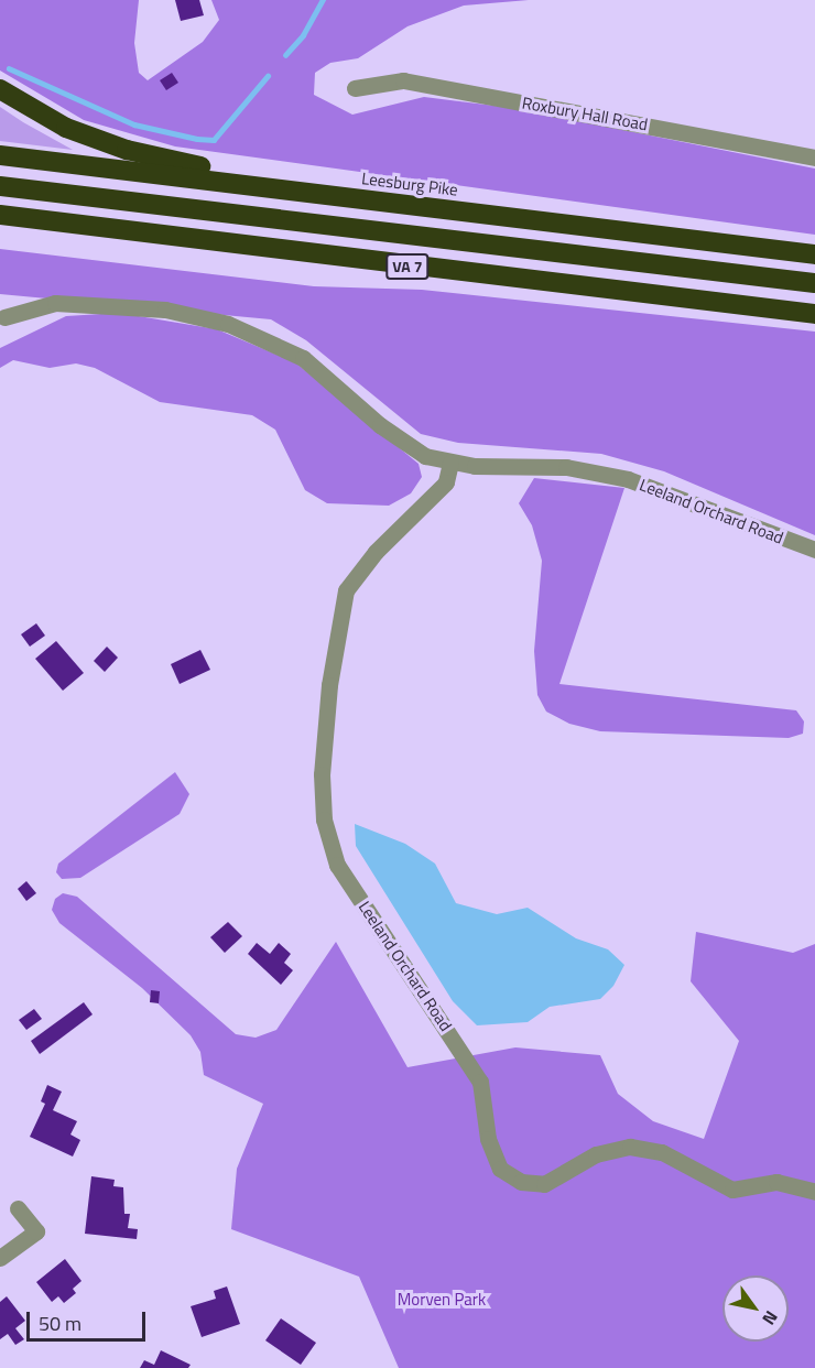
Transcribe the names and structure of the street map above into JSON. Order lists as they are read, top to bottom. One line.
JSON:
{"streets":{"highway":["Leesburg Pike","VA 7"],"street":["Roxbury Hall Road","Leeland Orchard Road"]},"parks":["Morven Park"],"scale_bar":"50 m","north":"bottom right"}
